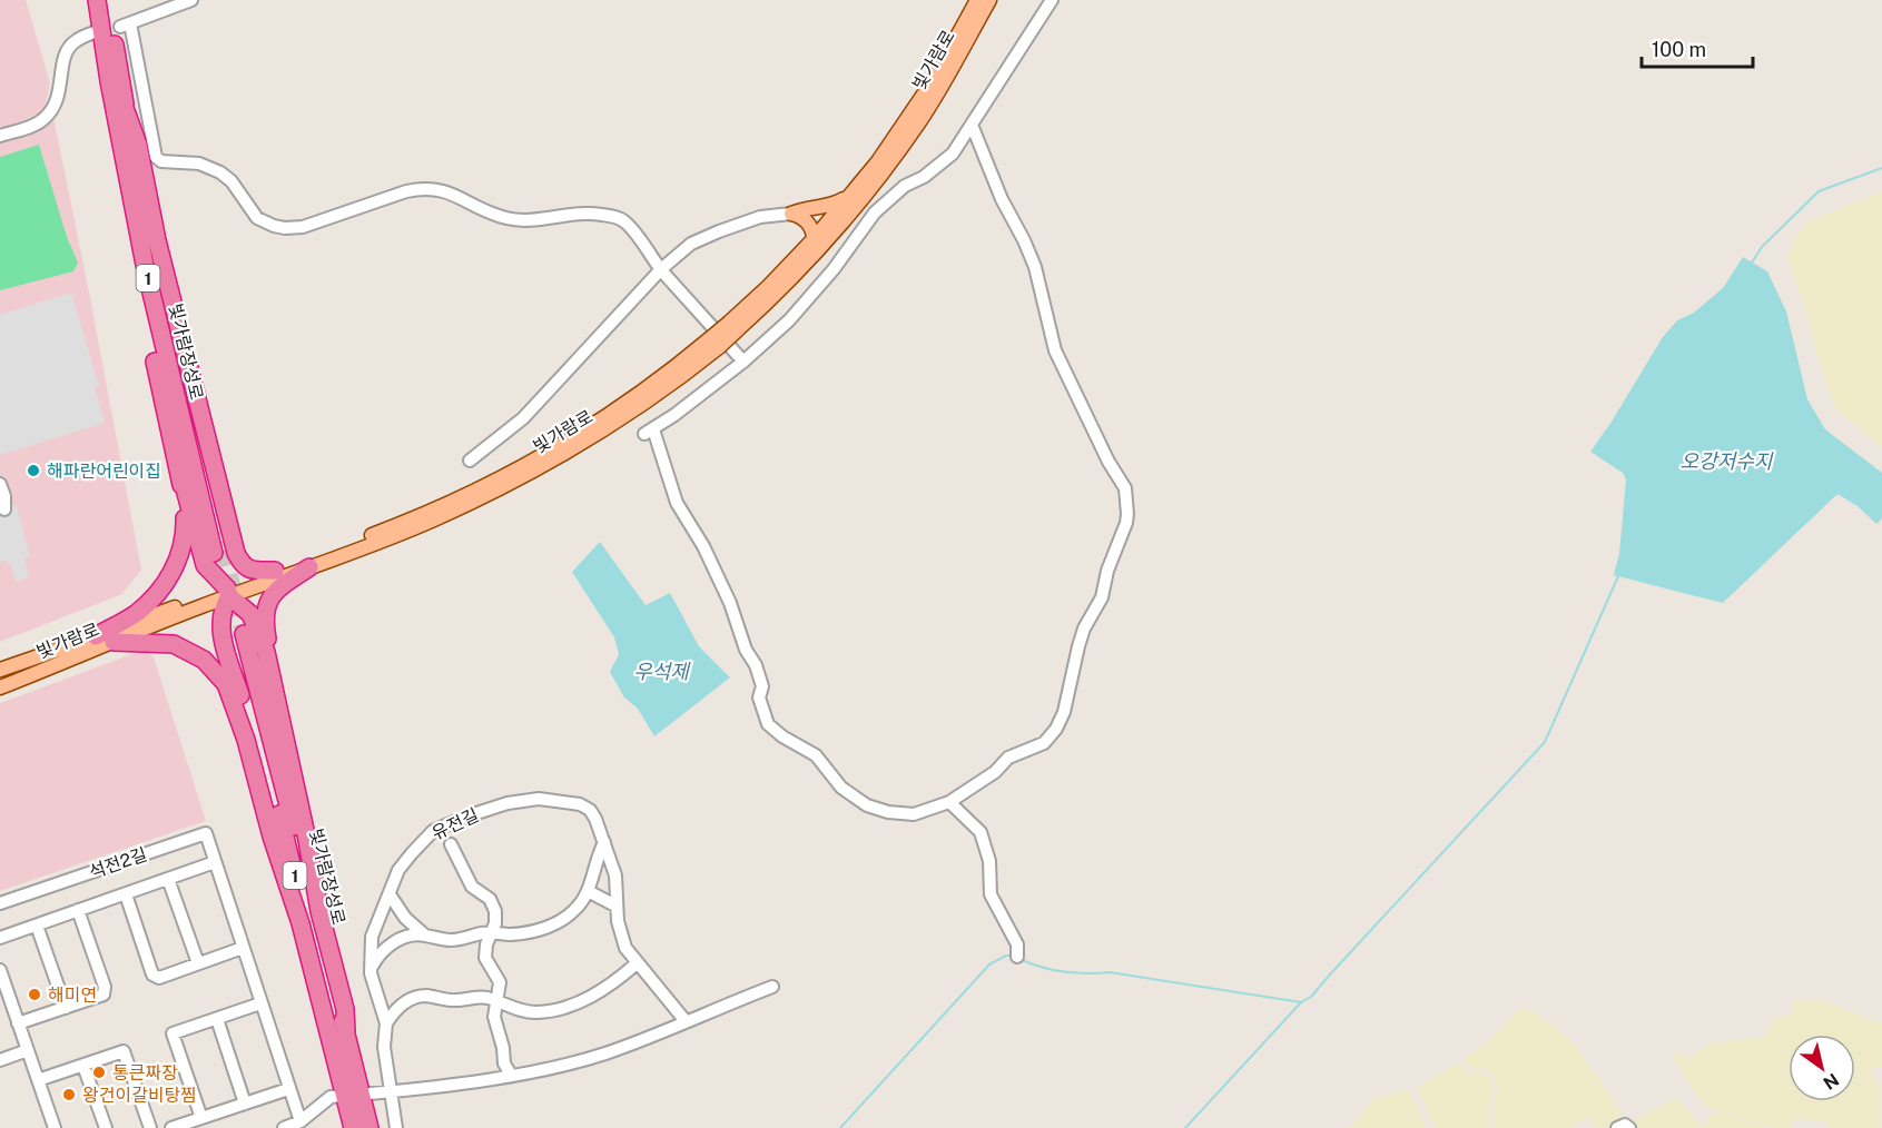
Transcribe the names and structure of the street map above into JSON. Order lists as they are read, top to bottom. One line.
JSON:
{"streets":{"highway":["1","빛가람장성로"],"main road":["빛가람로"],"street":["유전길","석전2길"]},"water":["오강저수지","우석제"],"places":["해파란어린이집","해미연","통큰짜장","왕건이갈비탕찜"],"scale_bar":"100 m","north":"bottom right"}
